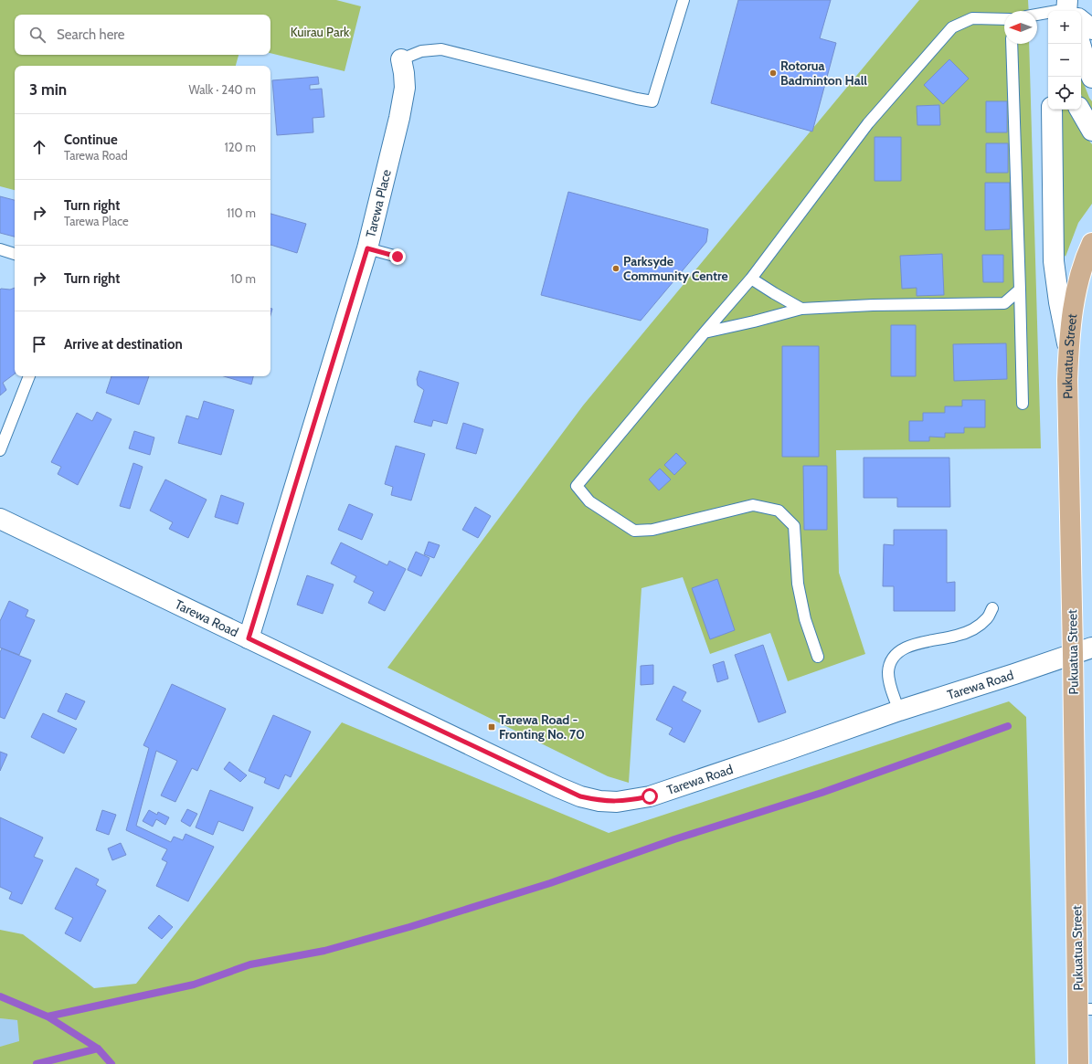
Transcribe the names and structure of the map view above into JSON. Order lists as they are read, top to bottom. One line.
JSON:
{"streets":{"main road":["Pukuatua Street"],"street":["Tarewa Place","Tarewa Road"]},"crossings":[["Tarewa Place","Tarewa Road"],["Pukuatua Street","Tarewa Road"]],"parks":["Kuirau Park"],"places":{"other":["Rotorua Badminton Hall","Parksyde Community Centre"],"transit":["Tarewa Road - Fronting No. 70"]},"north":"left","page":{"map_buttons":["+","−"],"search":"Search here","heading":["3 min","Walk · 240 m"],"list":[["Continue","Tarewa Road","120 m"],["Turn right","Tarewa Place","110 m"],["Turn right","10 m"],"Arrive at destination"]}}
